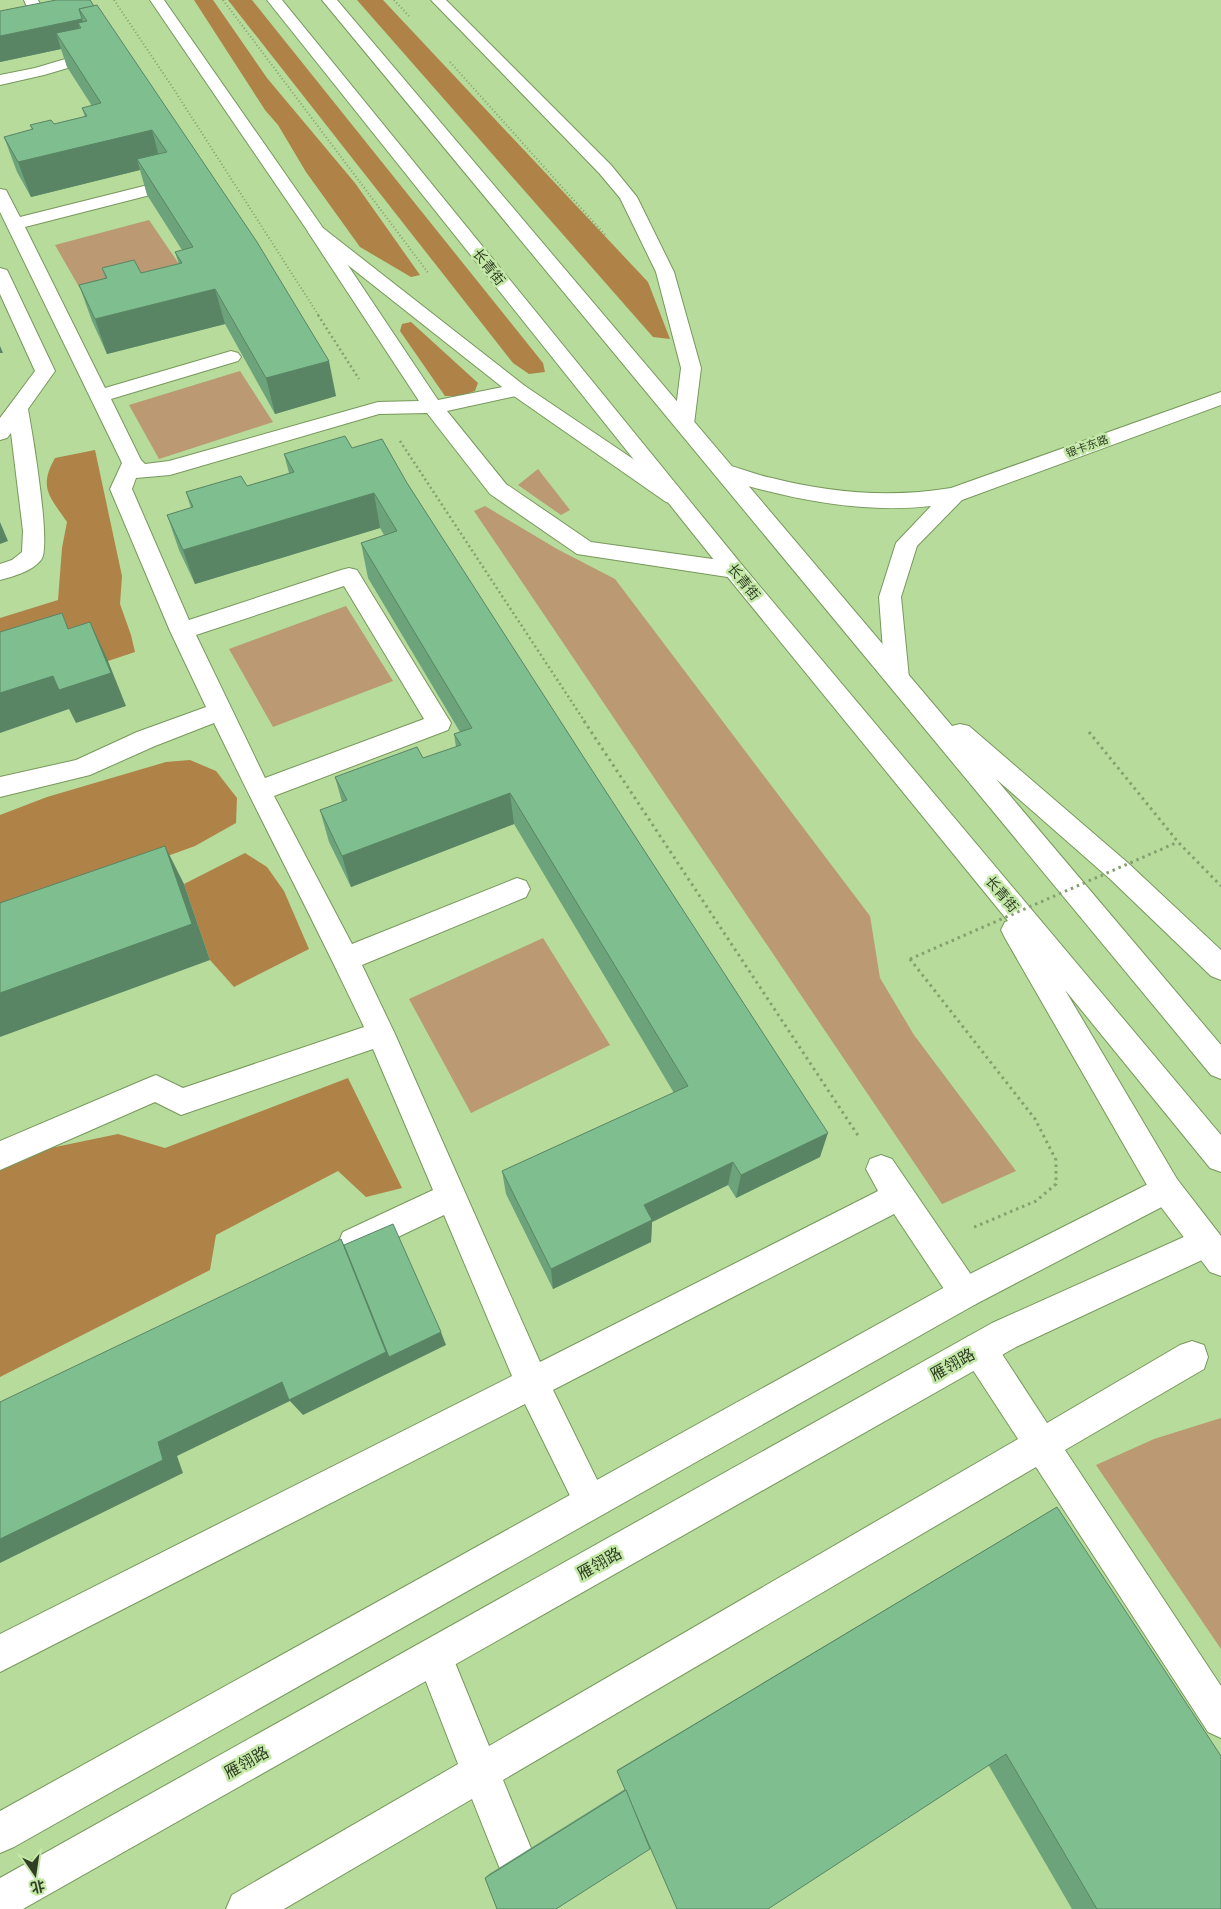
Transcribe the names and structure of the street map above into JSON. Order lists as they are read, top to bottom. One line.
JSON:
{"streets":{"main road":["长青街","银卡东路","雁翎路"]},"north":"bottom"}
